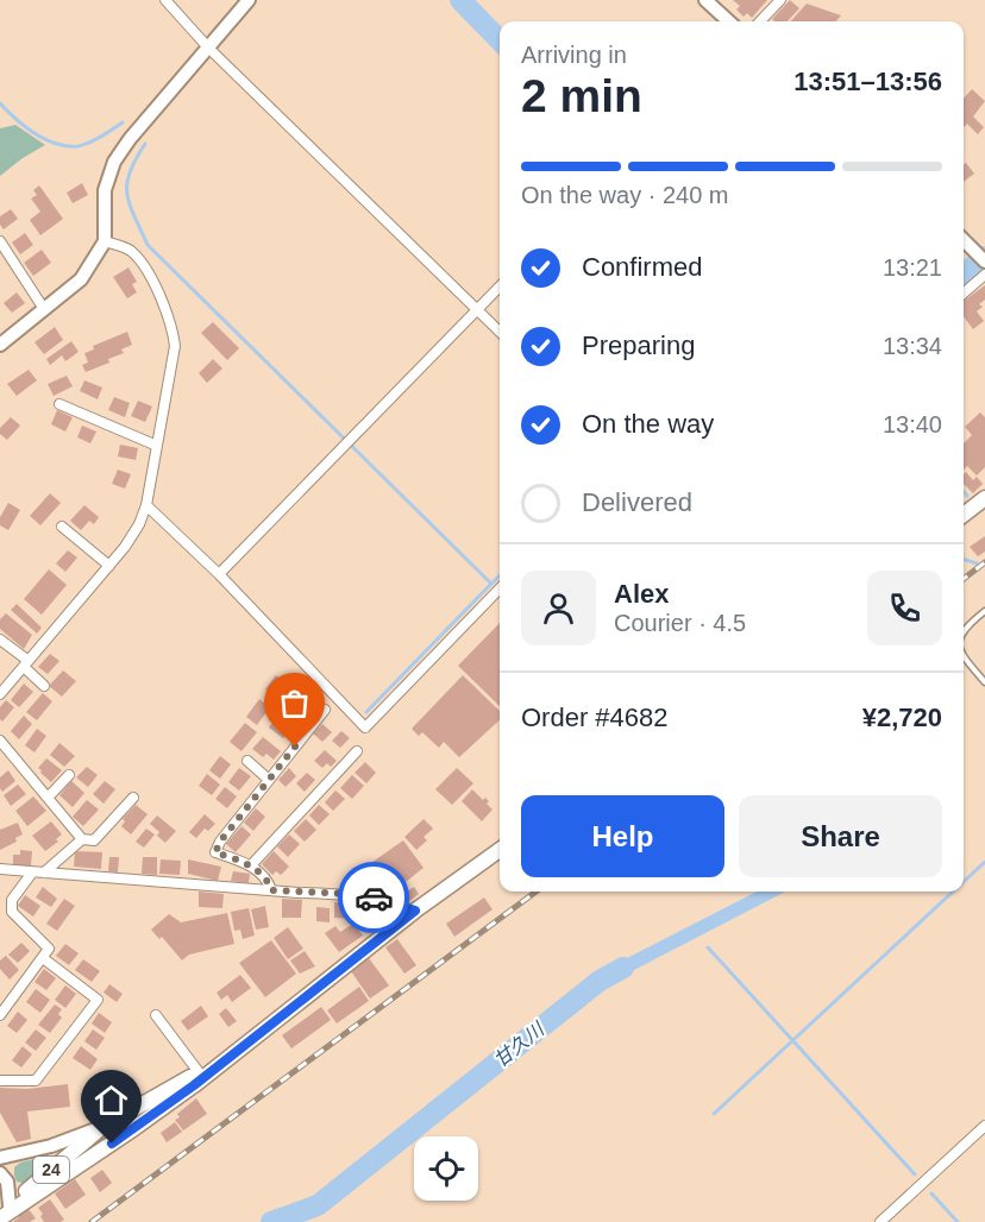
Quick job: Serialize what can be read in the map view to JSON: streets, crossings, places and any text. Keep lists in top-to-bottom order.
{
  "streets": {
    "main road": ["24"]
  },
  "water": ["甘久川"],
  "page": {
    "heading": ["2 min", "Arriving in", "13:51–13:56"],
    "panel": [
      "Alex",
      "Courier · 4.5",
      "Order #4682",
      "¥2,720"
    ],
    "bar": "On the way · 240 m",
    "list": [
      ["Confirmed", "13:21"],
      ["Preparing", "13:34"],
      ["On the way", "13:40"],
      "Delivered"
    ],
    "buttons": ["Help", "Share"]
  }
}
